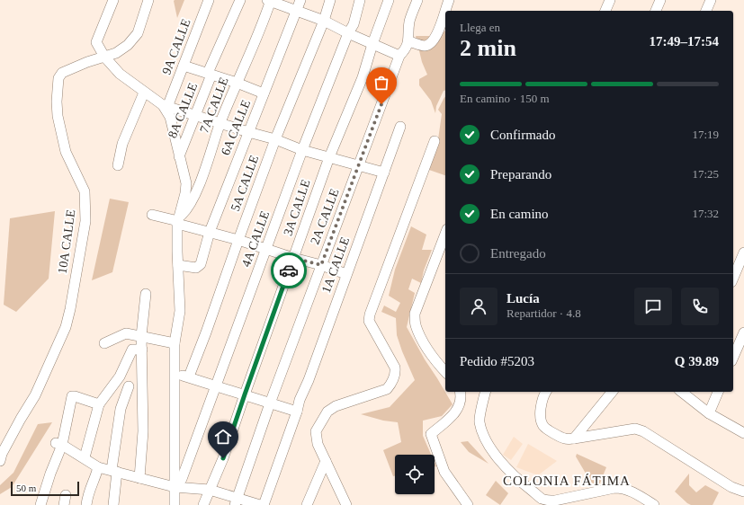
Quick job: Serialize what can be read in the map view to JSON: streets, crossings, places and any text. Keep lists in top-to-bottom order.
{
  "streets": {
    "street": [
      "9A CALLE",
      "7A CALLE",
      "8A CALLE",
      "6A CALLE",
      "5A CALLE",
      "3A CALLE",
      "2A CALLE",
      "4A CALLE",
      "10A CALLE",
      "1A CALLE"
    ]
  },
  "districts": ["COLONIA FÁTIMA"],
  "scale_bar": "50 m",
  "page": {
    "heading": ["2 min", "Llega en", "17:49–17:54"],
    "panel": [
      "Lucía",
      "Repartidor · 4.8",
      "Pedido #5203",
      "Q 39.89"
    ],
    "bar": "En camino · 150 m",
    "list": [
      ["Confirmado", "17:19"],
      ["Preparando", "17:25"],
      ["En camino", "17:32"],
      "Entregado"
    ],
    "scale": "50 m"
  }
}
